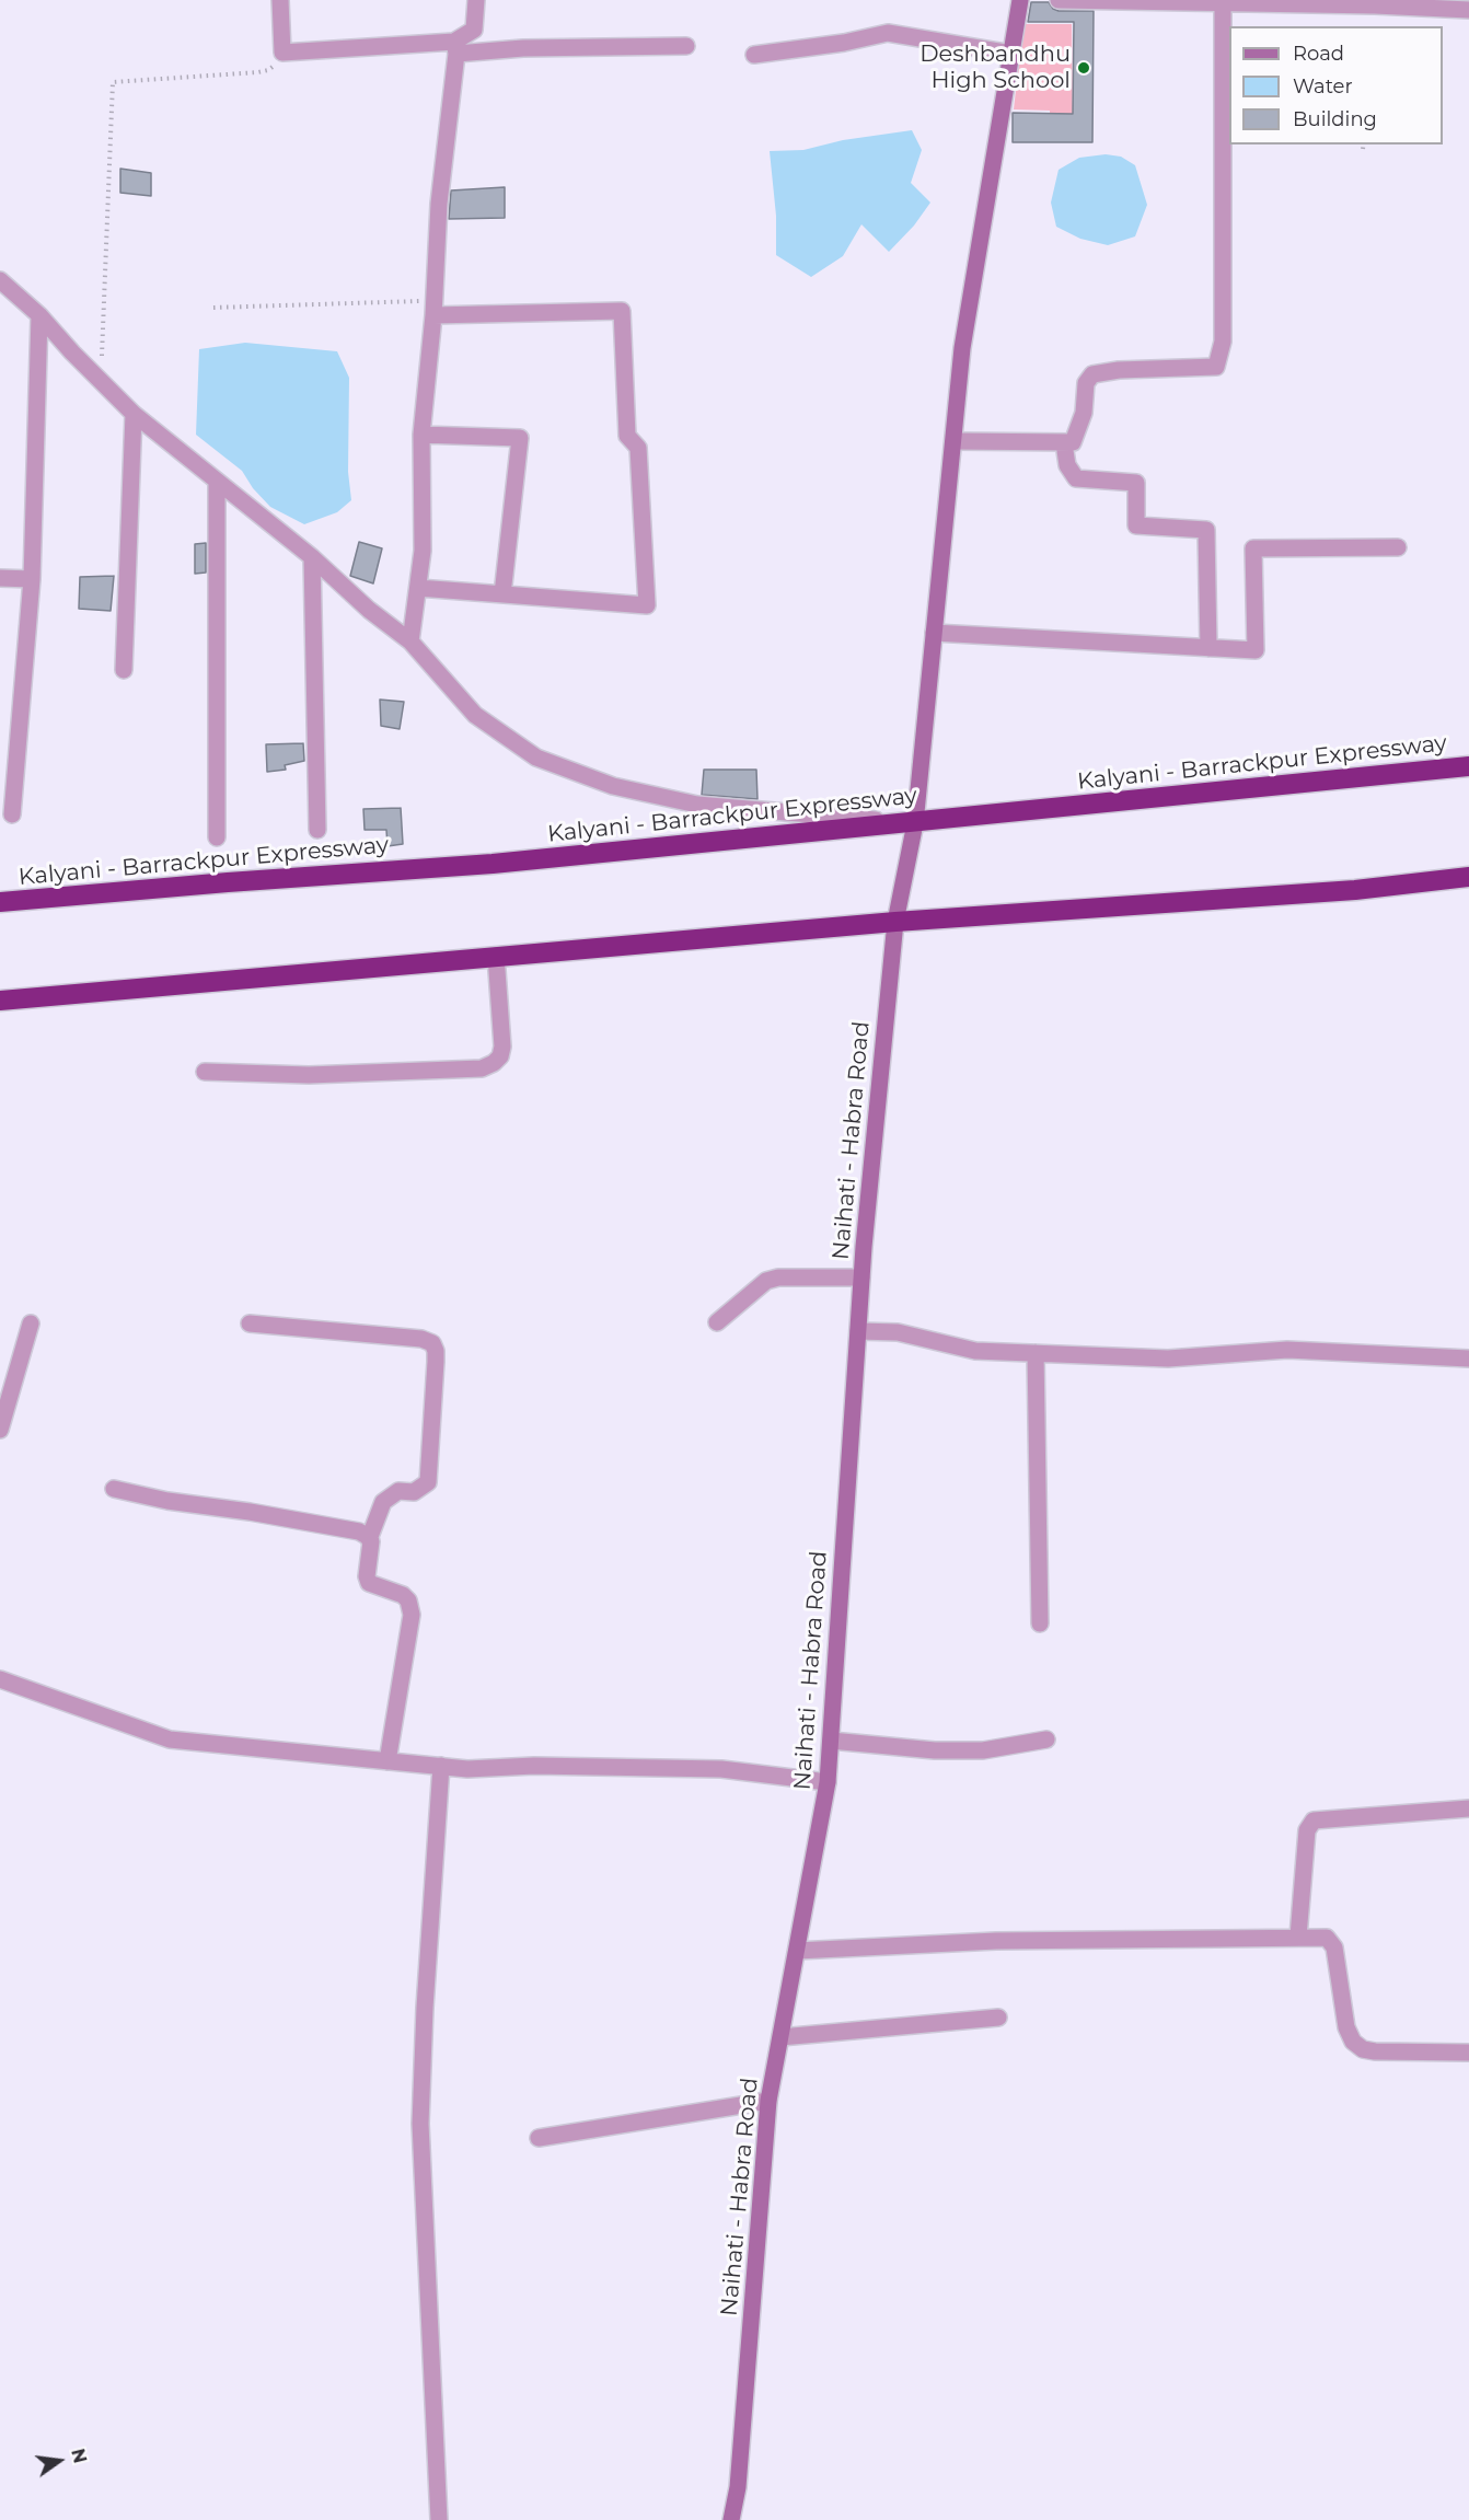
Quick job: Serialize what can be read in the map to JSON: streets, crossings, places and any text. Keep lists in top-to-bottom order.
{
  "streets": {
    "highway": ["Kalyani - Barrackpur Expressway"],
    "main road": ["Naihati - Habra Road"]
  },
  "crossings": [
    ["Kalyani - Barrackpur Expressway", "Naihati - Habra Road"]
  ],
  "places": ["Deshbandhu High School"],
  "legend": ["Road", "Water", "Building"],
  "north": "right"
}
